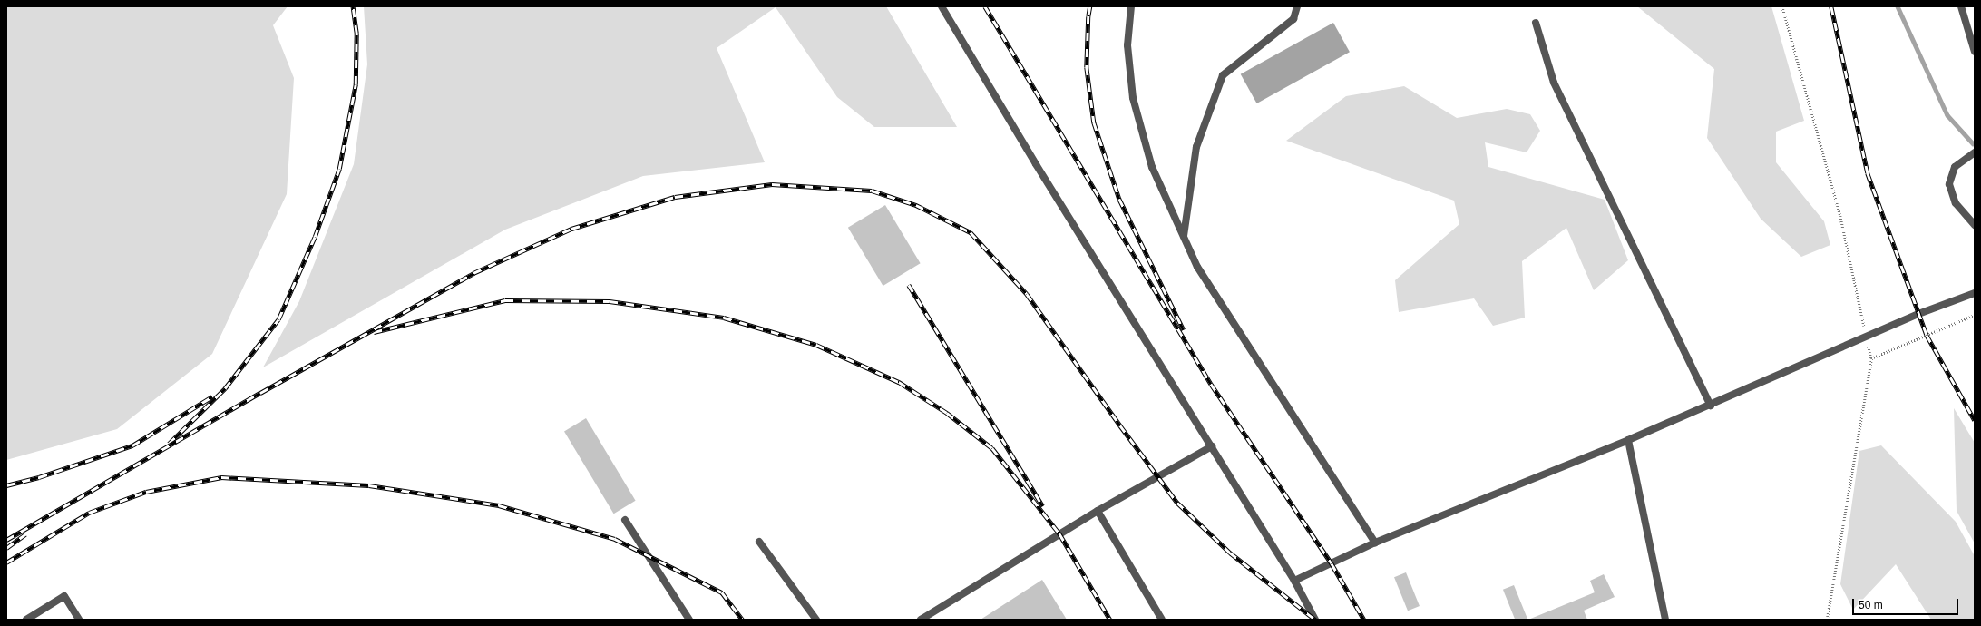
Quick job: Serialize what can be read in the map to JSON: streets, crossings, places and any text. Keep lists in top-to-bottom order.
{
  "scale_bar": "50 m"
}
